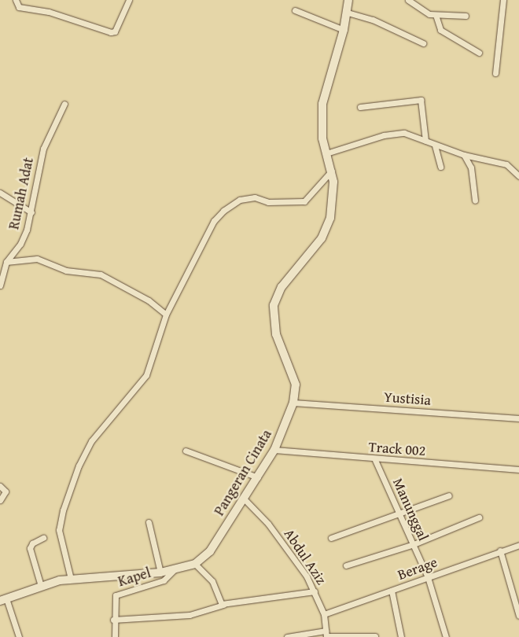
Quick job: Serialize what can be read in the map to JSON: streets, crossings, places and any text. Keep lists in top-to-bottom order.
{
  "streets": {
    "street": [
      "Rumah Adat",
      "Yustisia",
      "Track 002",
      "Pangeran Cinata",
      "Manunggal",
      "Abdul Aziz",
      "Berage",
      "Kapel"
    ]
  },
  "crossings": [
    ["Yustisia", "Pangeran Cinata"],
    ["Track 002", "Pangeran Cinata"],
    ["Track 002", "Manunggal"],
    ["Pangeran Cinata", "Abdul Aziz"],
    ["Pangeran Cinata", "Kapel"],
    ["Manunggal", "Berage"],
    ["Abdul Aziz", "Berage"]
  ]
}
